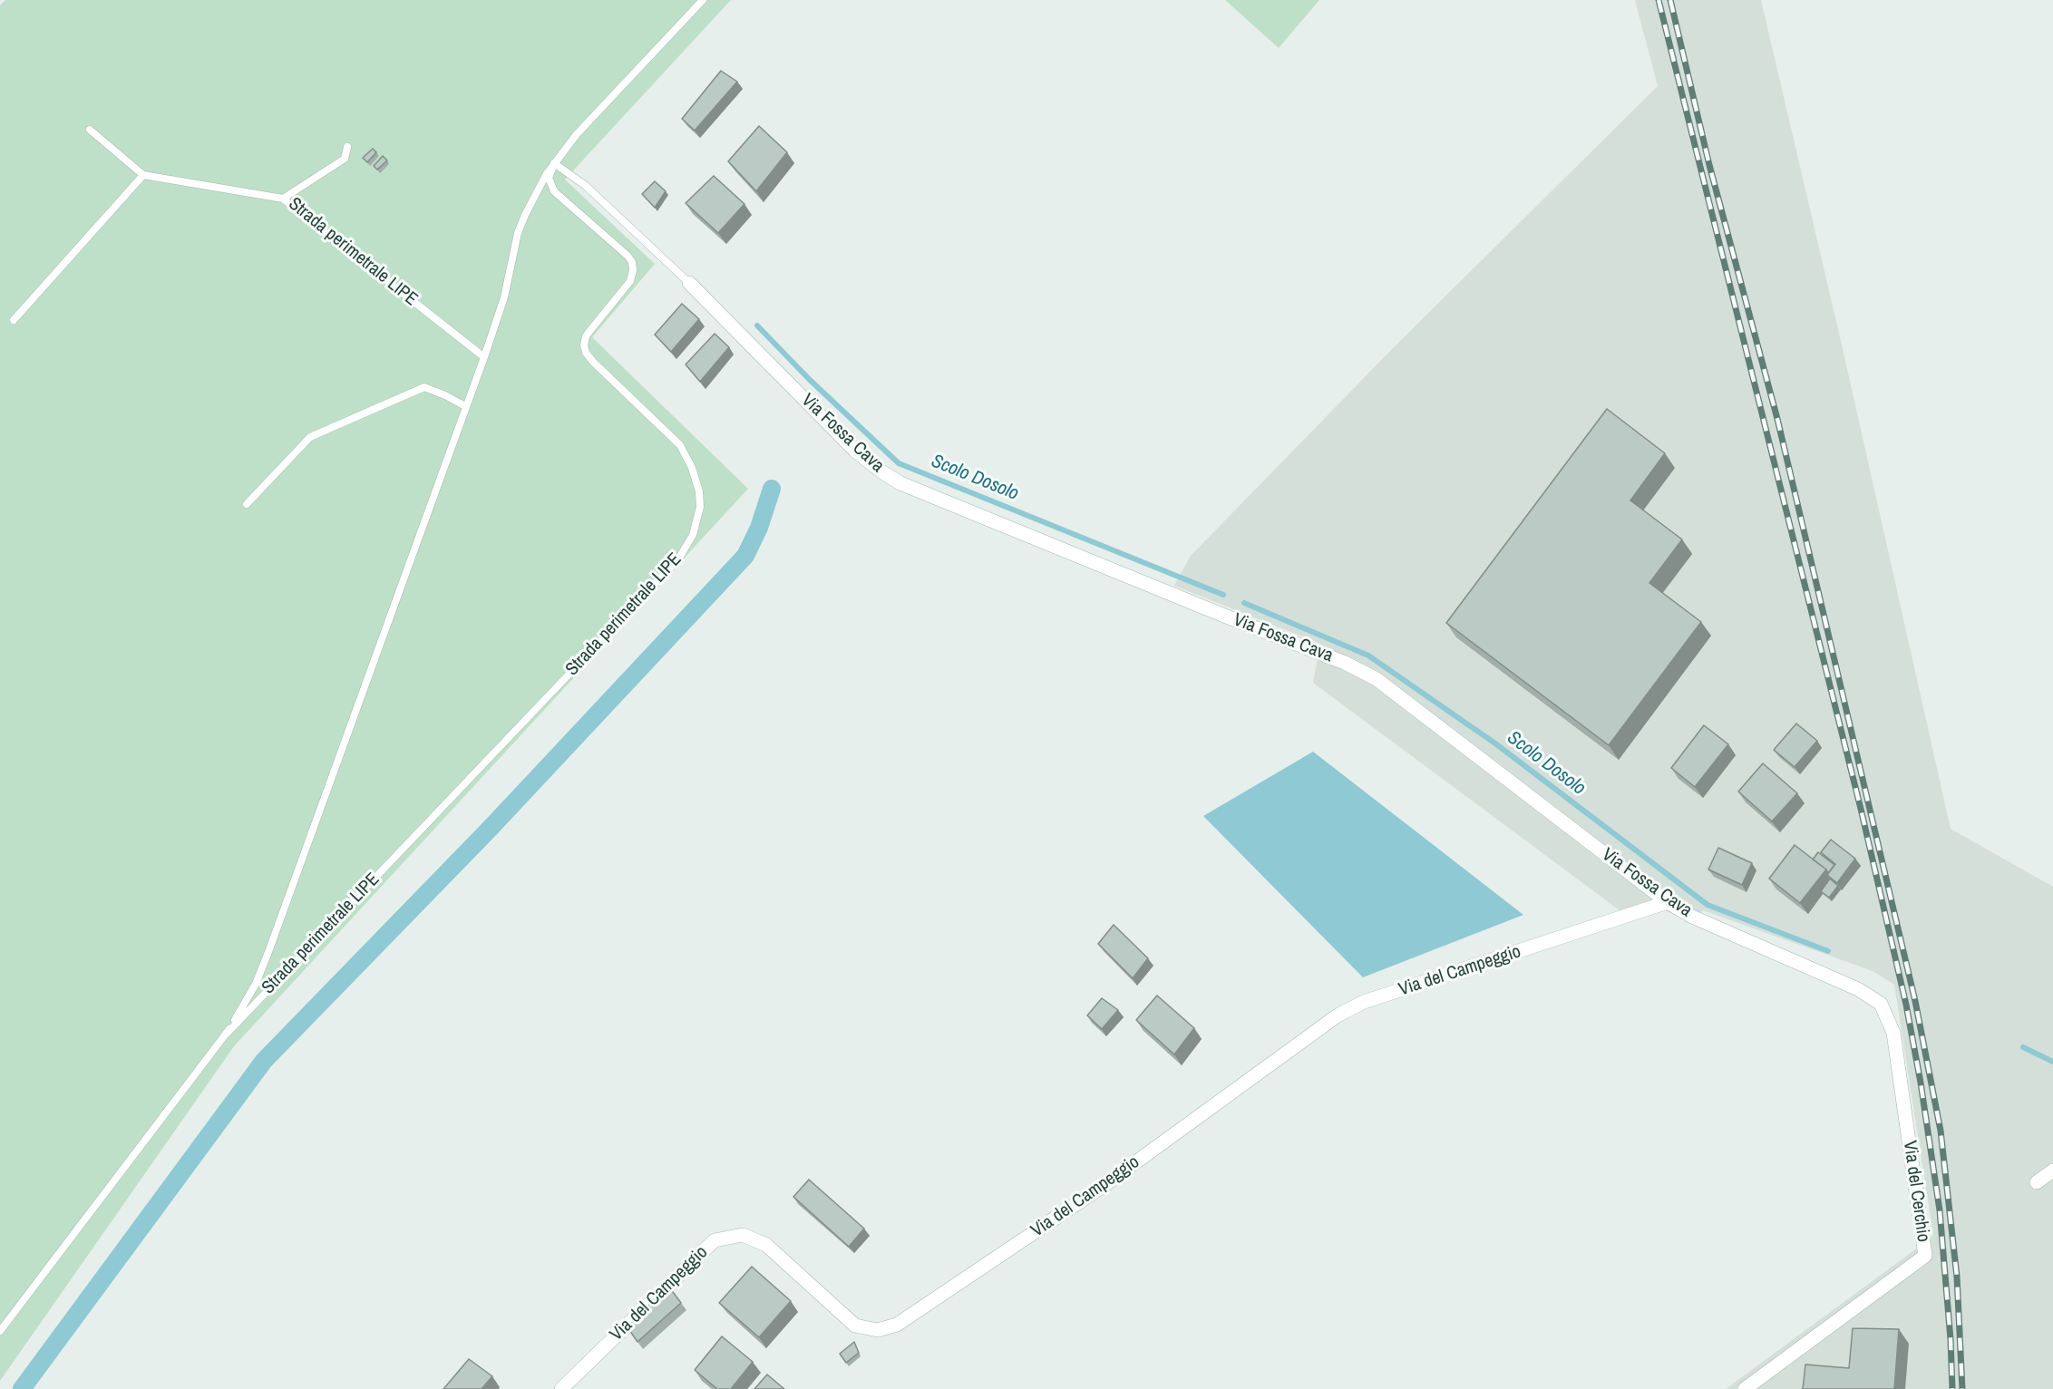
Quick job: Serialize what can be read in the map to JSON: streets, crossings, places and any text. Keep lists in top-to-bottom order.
{
  "streets": {
    "street": ["Via Fossa Cava", "Via del Campeggio", "Via del Cerchio"],
    "lane": ["Strada perimetrale LIPE"]
  },
  "crossings": [
    ["Via Fossa Cava", "Via del Campeggio"],
    ["Via Fossa Cava", "Via del Cerchio"]
  ],
  "water": ["Scolo Dosolo"]
}
